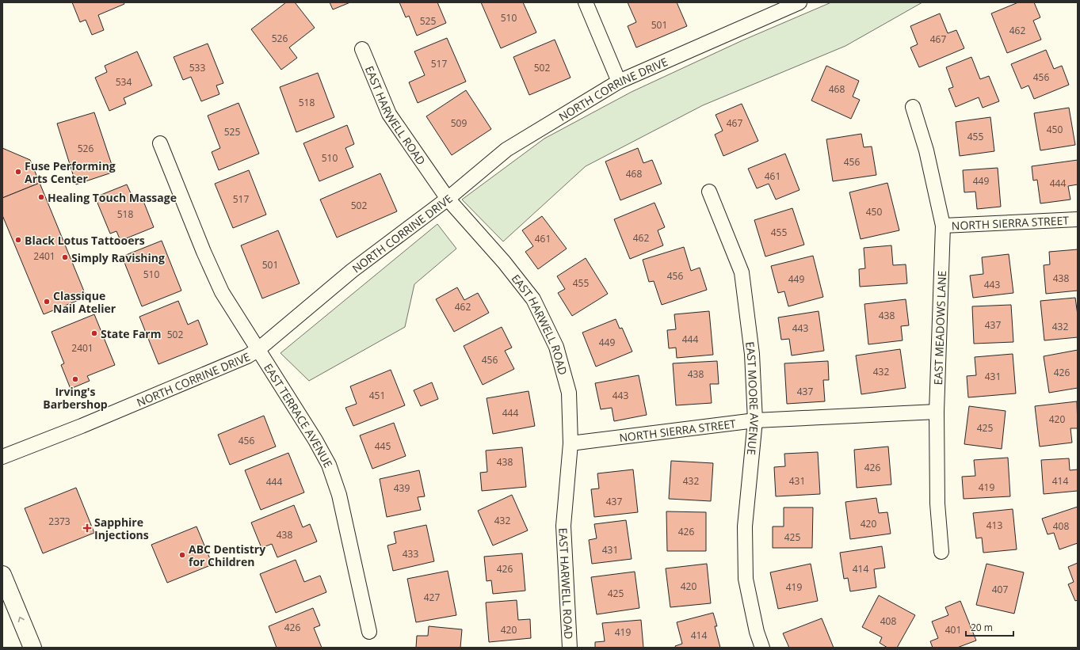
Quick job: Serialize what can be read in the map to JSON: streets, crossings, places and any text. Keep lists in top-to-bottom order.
{
  "streets": {
    "street": [
      "NORTH CORRINE DRIVE",
      "EAST HARWELL ROAD",
      "NORTH SIERRA STREET",
      "EAST MEADOWS LANE",
      "EAST MOORE AVENUE",
      "EAST TERRACE AVENUE"
    ]
  },
  "crossings": [
    ["NORTH CORRINE DRIVE", "EAST HARWELL ROAD"],
    ["NORTH CORRINE DRIVE", "EAST TERRACE AVENUE"],
    ["EAST HARWELL ROAD", "NORTH SIERRA STREET"],
    ["NORTH SIERRA STREET", "EAST MEADOWS LANE"],
    ["NORTH SIERRA STREET", "EAST MOORE AVENUE"]
  ],
  "places": {
    "other": [
      "Fuse Performing Arts Center",
      "Healing Touch Massage",
      "Black Lotus Tattooers",
      "Simply Ravishing",
      "Classique Nail Atelier",
      "State Farm",
      "Irving's Barbershop",
      "ABC Dentistry for Children"
    ],
    "health": ["Sapphire Injections"]
  },
  "house_numbers": [
    "510",
    "525",
    "501",
    "462",
    "526",
    "467",
    "517",
    "533",
    "502",
    "456",
    "534",
    "468",
    "518",
    "509",
    "467",
    "450",
    "525",
    "455",
    "526",
    "510",
    "456",
    "468",
    "461",
    "449",
    "444",
    "517",
    "502",
    "450",
    "518",
    "455",
    "462",
    "461",
    "2401",
    "501",
    "510",
    "456",
    "438",
    "449",
    "455",
    "443",
    "462",
    "438",
    "437",
    "432",
    "443",
    "502",
    "444",
    "449",
    "2401",
    "456",
    "432",
    "426",
    "438",
    "431",
    "437",
    "451",
    "443",
    "444",
    "420",
    "425",
    "456",
    "445",
    "438",
    "426",
    "432",
    "431",
    "414",
    "444",
    "419",
    "439",
    "437",
    "432",
    "2373",
    "420",
    "413",
    "408",
    "426",
    "438",
    "425",
    "431",
    "433",
    "426",
    "414",
    "420",
    "419",
    "407",
    "425",
    "427",
    "408",
    "426",
    "420",
    "401",
    "419",
    "414"
  ],
  "scale_bar": "20 m"
}
